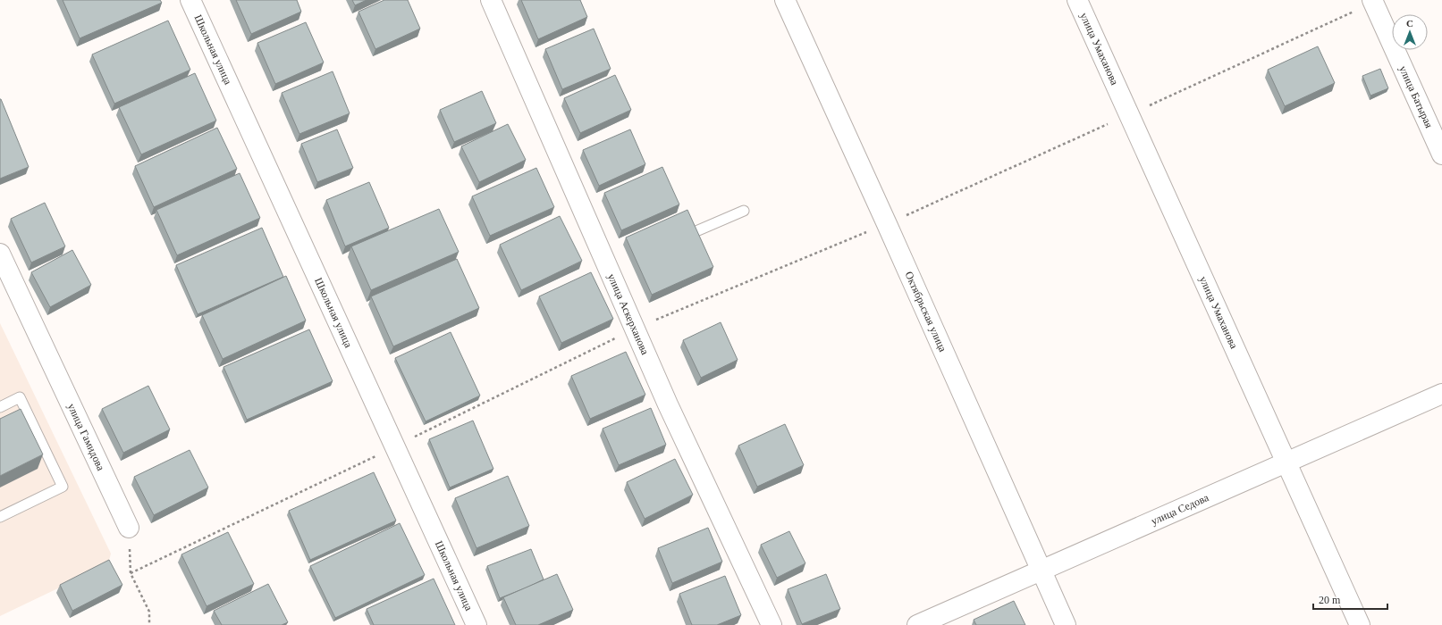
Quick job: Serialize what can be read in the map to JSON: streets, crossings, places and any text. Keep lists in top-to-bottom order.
{
  "streets": {
    "street": [
      "Школьная улица",
      "улица Умаханова",
      "улица Батырая",
      "Октябрьская улица",
      "улица Аскерханова",
      "улица Гамидова",
      "улица Седова"
    ]
  },
  "crossings": [
    ["улица Умаханова", "улица Седова"],
    ["Октябрьская улица", "улица Седова"]
  ],
  "scale_bar": "20 m",
  "north": "top"
}
